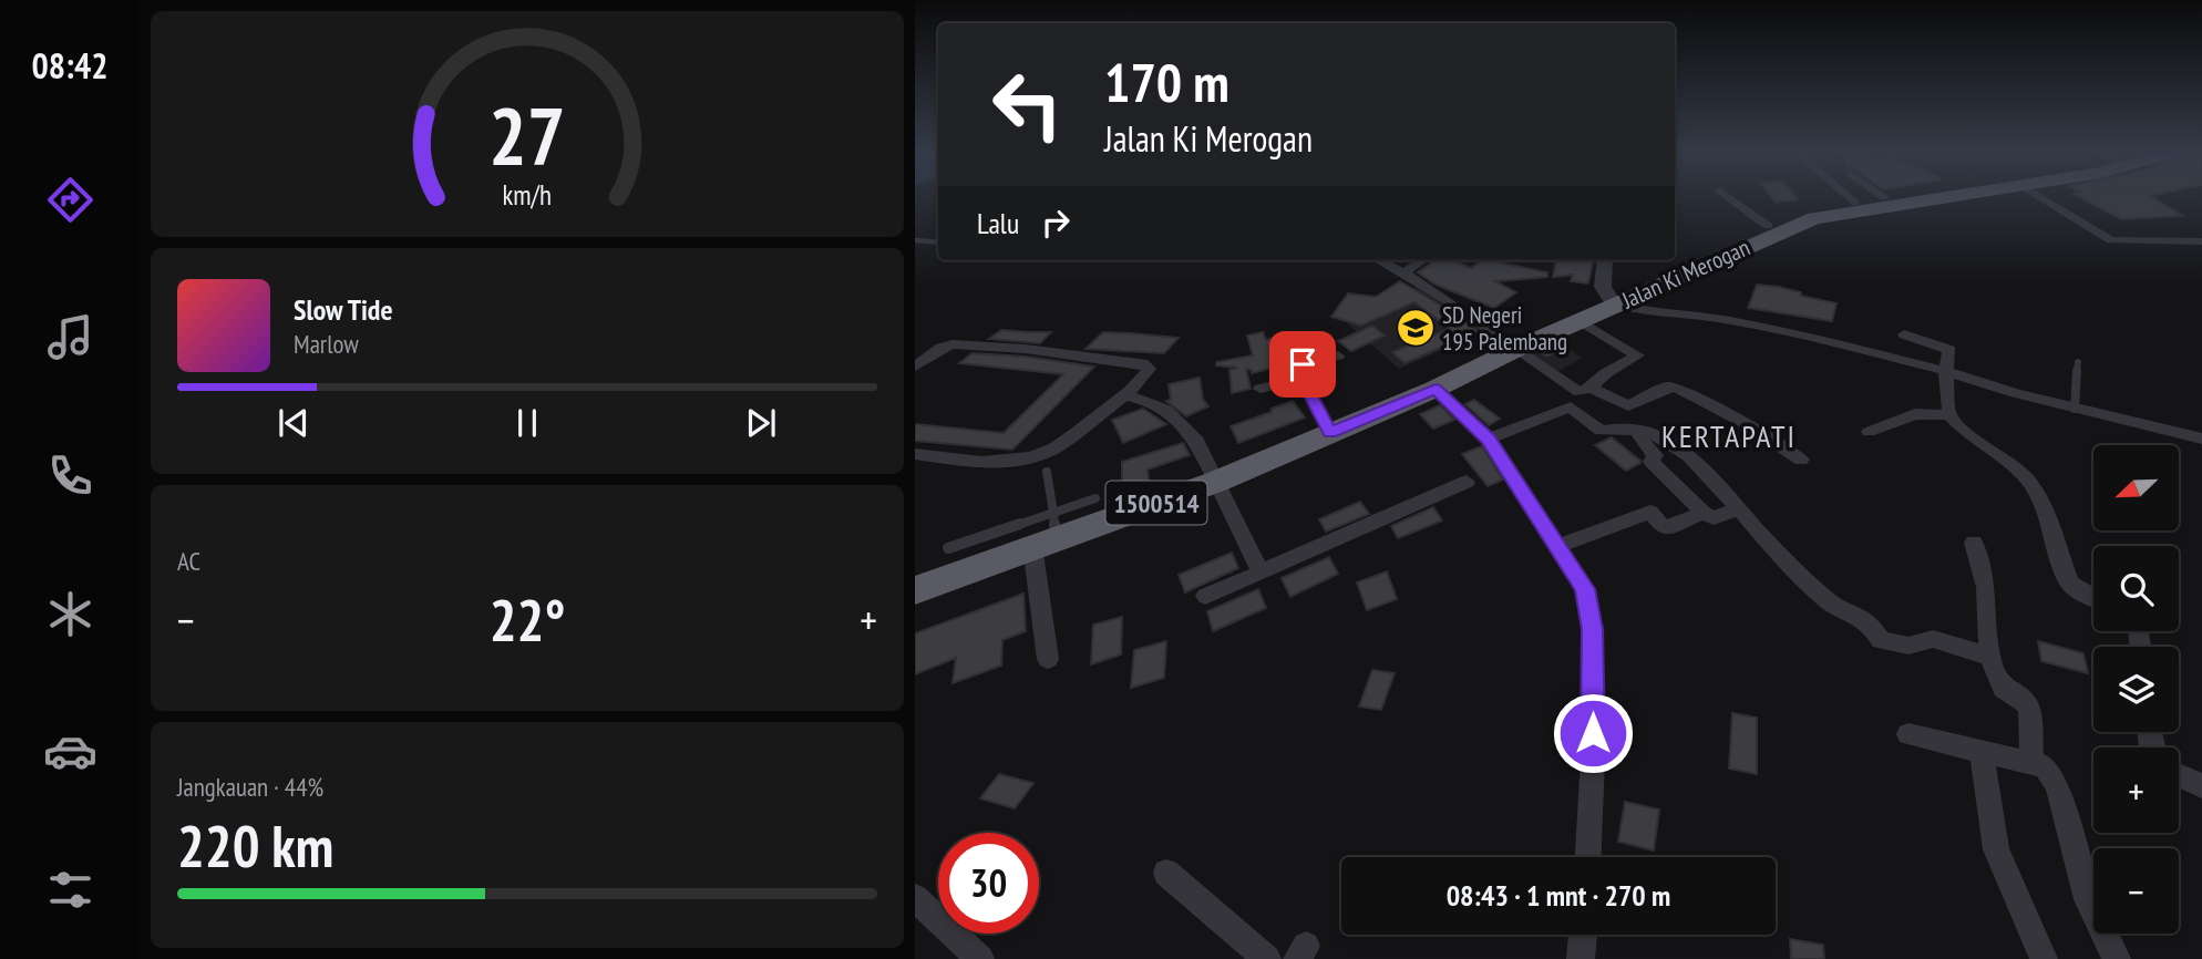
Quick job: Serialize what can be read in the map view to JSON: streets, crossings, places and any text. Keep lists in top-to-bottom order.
{
  "streets": {
    "highway": ["Jalan Ki Merogan", "1500514"]
  },
  "districts": ["KERTAPATI"],
  "places": {
    "school or university": ["SD Negeri 195 Palembang"]
  },
  "north": "bottom left",
  "page": {
    "tabs": "08:42",
    "turn": ["170 m", "Jalan Ki Merogan"],
    "then": "Lalu",
    "song": ["Slow Tide", "Marlow"],
    "map_buttons": ["+", "−"],
    "tile": [
      "AC",
      ["Jangkauan · 44%", "220 km"]
    ],
    "heat": ["−", "22°", "+"],
    "limit": "30",
    "trip": "08:43 · 1 mnt · 270 m",
    "gauge": ["27", "km/h"]
  }
}
